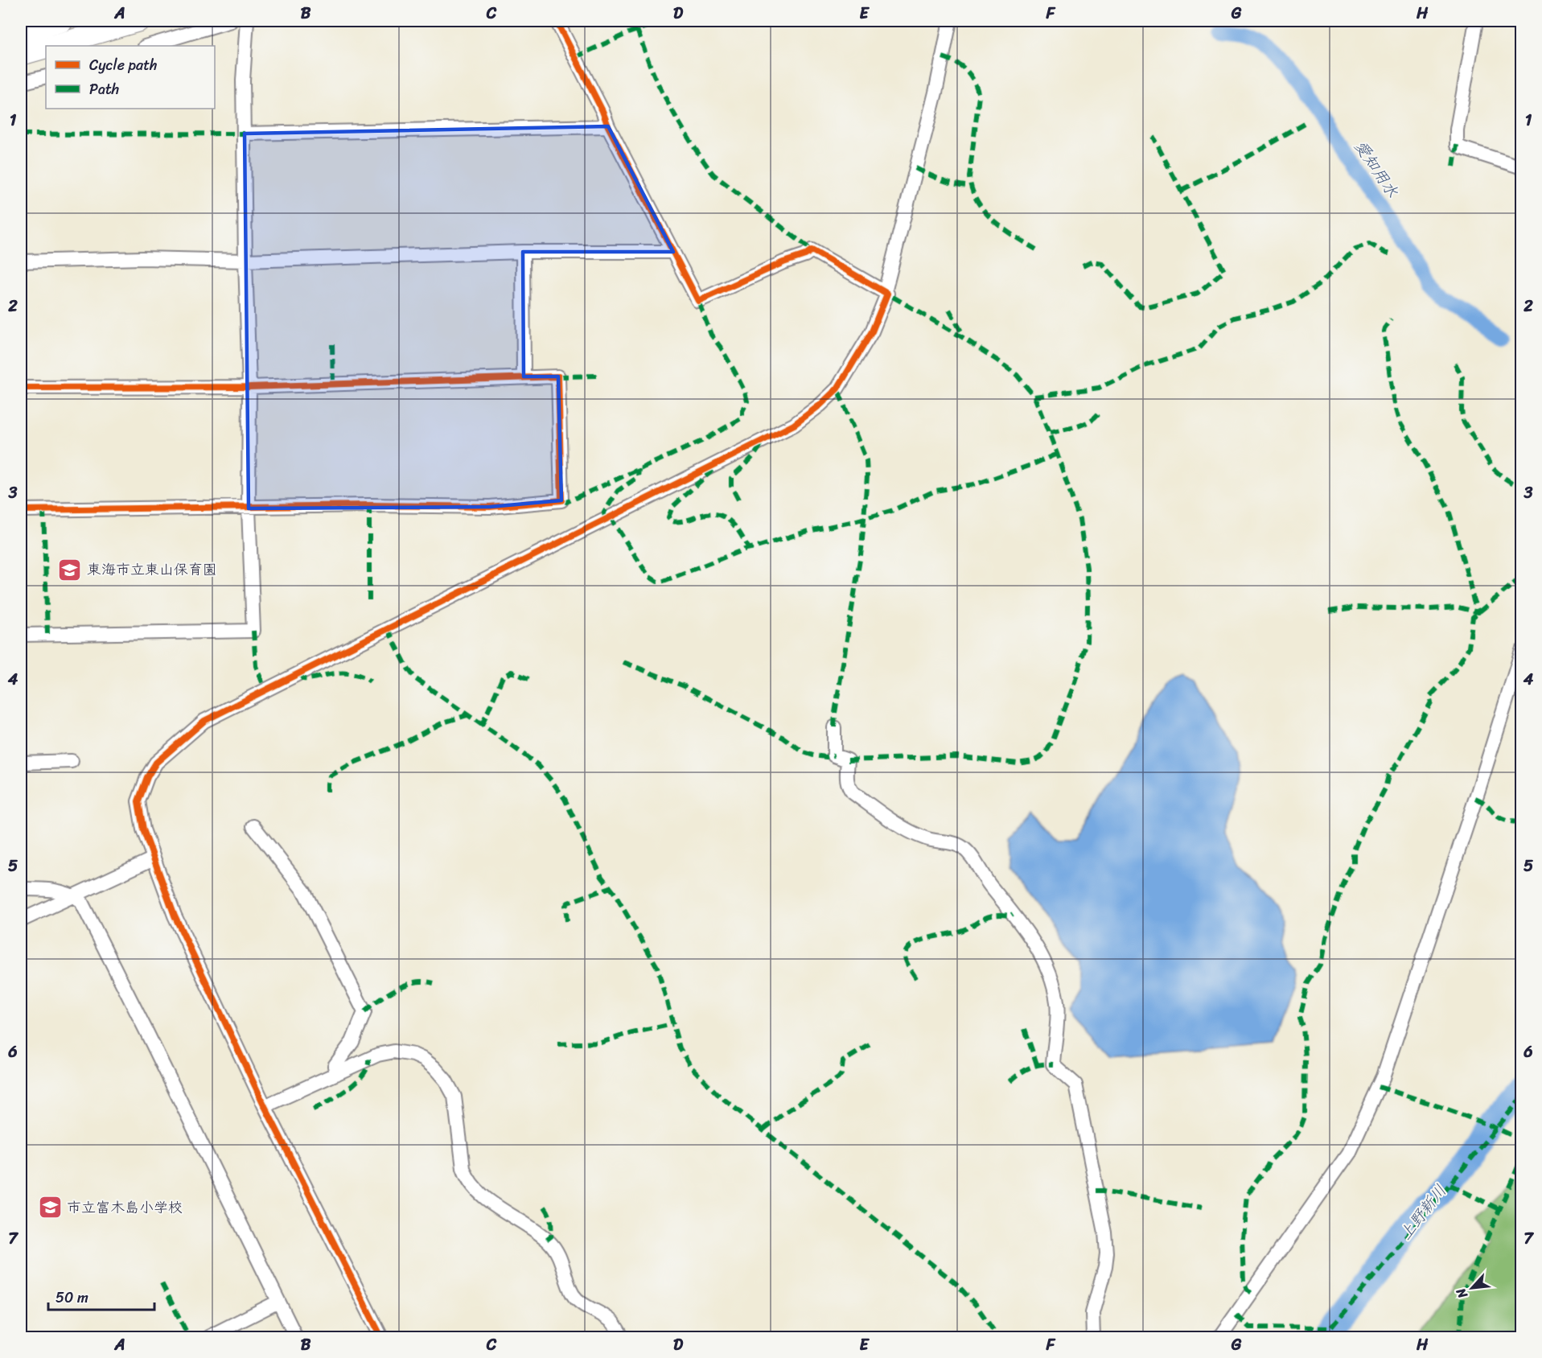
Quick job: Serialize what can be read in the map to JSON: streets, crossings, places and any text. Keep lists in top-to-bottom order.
{
  "water": ["愛知用水", "上野新川"],
  "places": {
    "school or university": ["東海市立東山保育園", "市立富木島小学校"]
  },
  "legend": ["Cycle path", "Path"],
  "scale_bar": "50 m",
  "north": "bottom left",
  "grid": {
    "columns": [
      "A",
      "B",
      "C",
      "D",
      "E",
      "F",
      "G",
      "H"
    ],
    "rows": [
      "1",
      "2",
      "3",
      "4",
      "5",
      "6",
      "7"
    ]
  }
}
